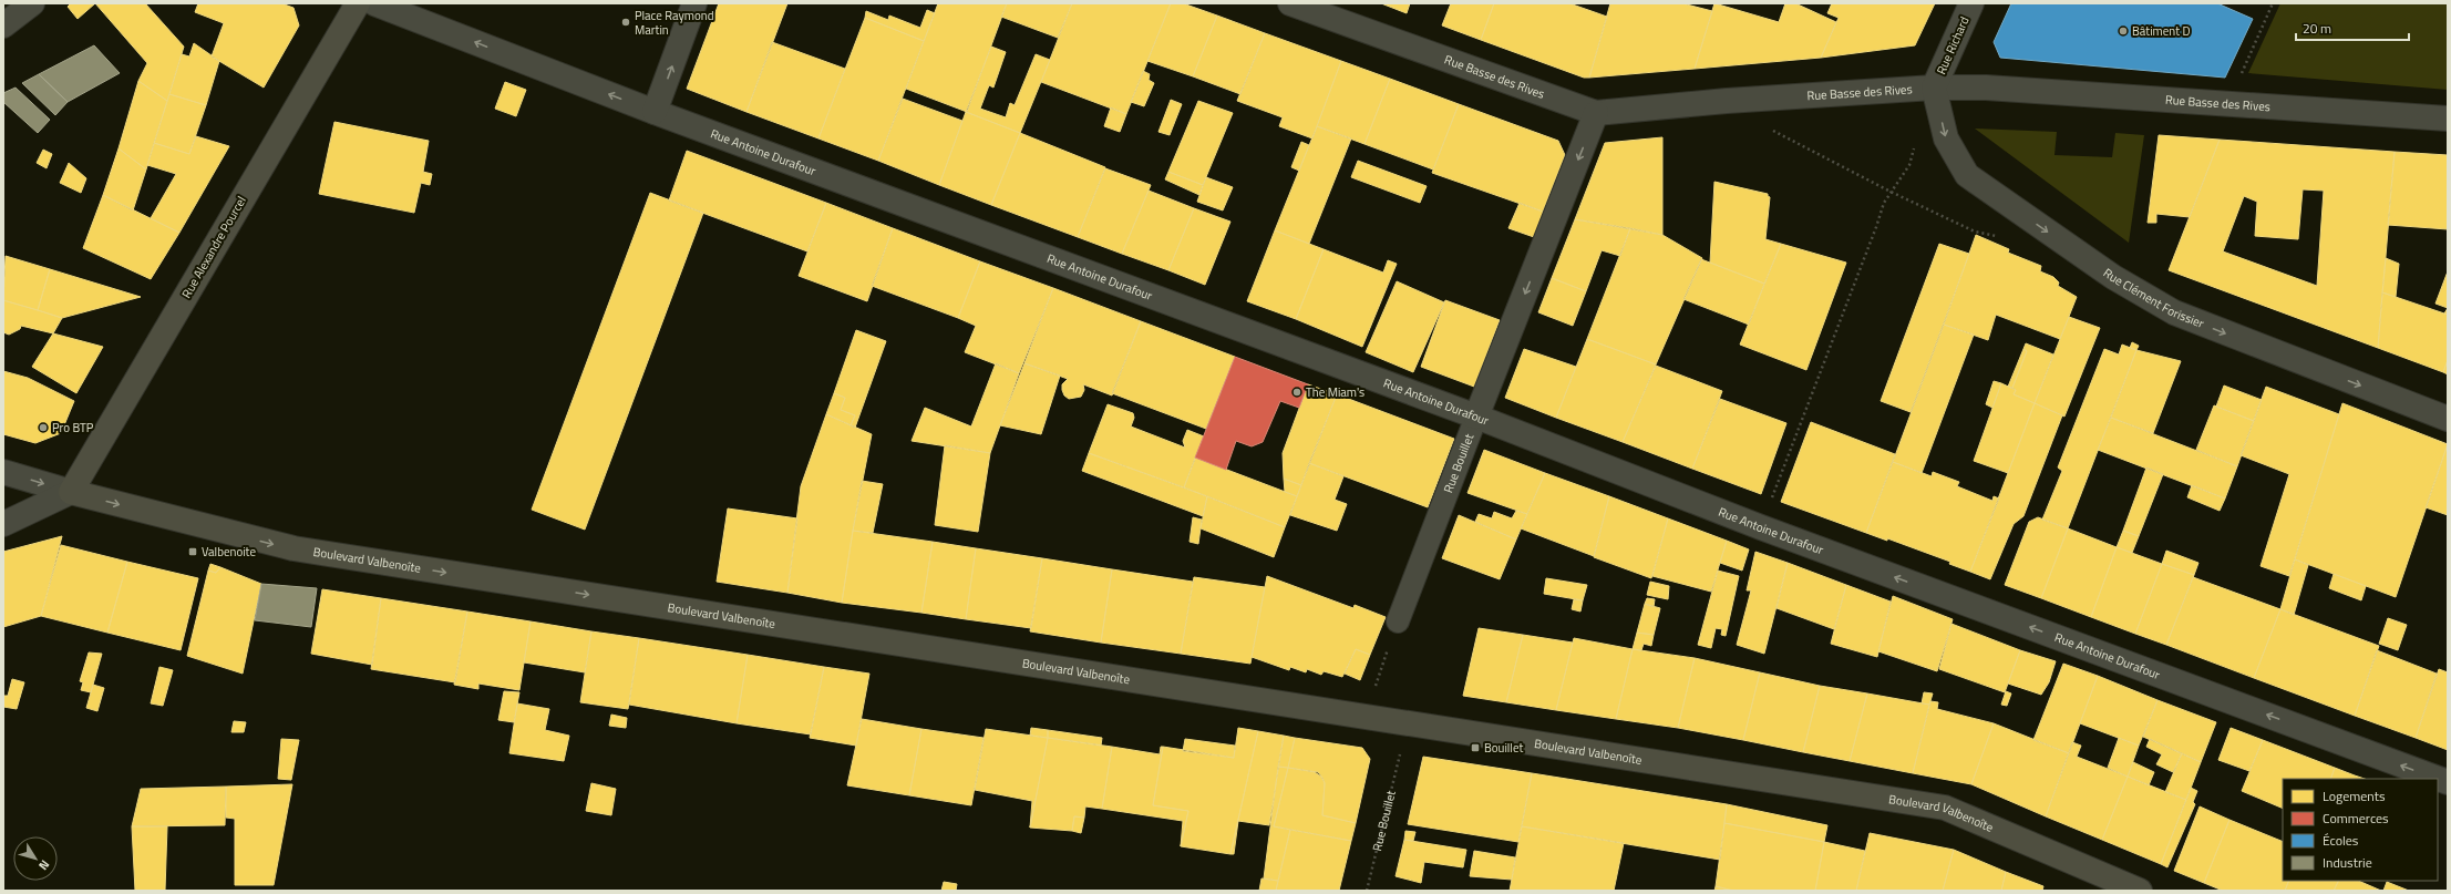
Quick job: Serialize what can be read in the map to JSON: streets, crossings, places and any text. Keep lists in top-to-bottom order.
{
  "streets": {
    "main road": ["Rue Alexandre Pourcel", "Boulevard Valbenoîte"],
    "street": [
      "Rue Richard",
      "Rue Basse des Rives",
      "Rue Antoine Durafour",
      "Rue Clément Forissier",
      "Rue Bouillet"
    ]
  },
  "crossings": [
    ["Rue Richard", "Rue Basse des Rives"],
    ["Rue Richard", "Rue Clément Forissier"],
    ["Rue Basse des Rives", "Rue Clément Forissier"],
    ["Rue Basse des Rives", "Rue Bouillet"],
    ["Rue Antoine Durafour", "Rue Bouillet"],
    ["Rue Alexandre Pourcel", "Boulevard Valbenoîte"],
    ["Rue Bouillet", "Boulevard Valbenoîte"]
  ],
  "one_way": [
    "Rue Antoine Durafour",
    "Rue Clément Forissier",
    "Rue Bouillet",
    "Boulevard Valbenoîte"
  ],
  "places": {
    "other": [
      "Place Raymond Martin",
      "Bâtiment D",
      "The Miam's",
      "Pro BTP"
    ],
    "transit": ["Valbenoite", "Bouillet"]
  },
  "legend": [
    "Logements",
    "Commerces",
    "Écoles",
    "Industrie"
  ],
  "scale_bar": "20 m",
  "north": "bottom right"
}
